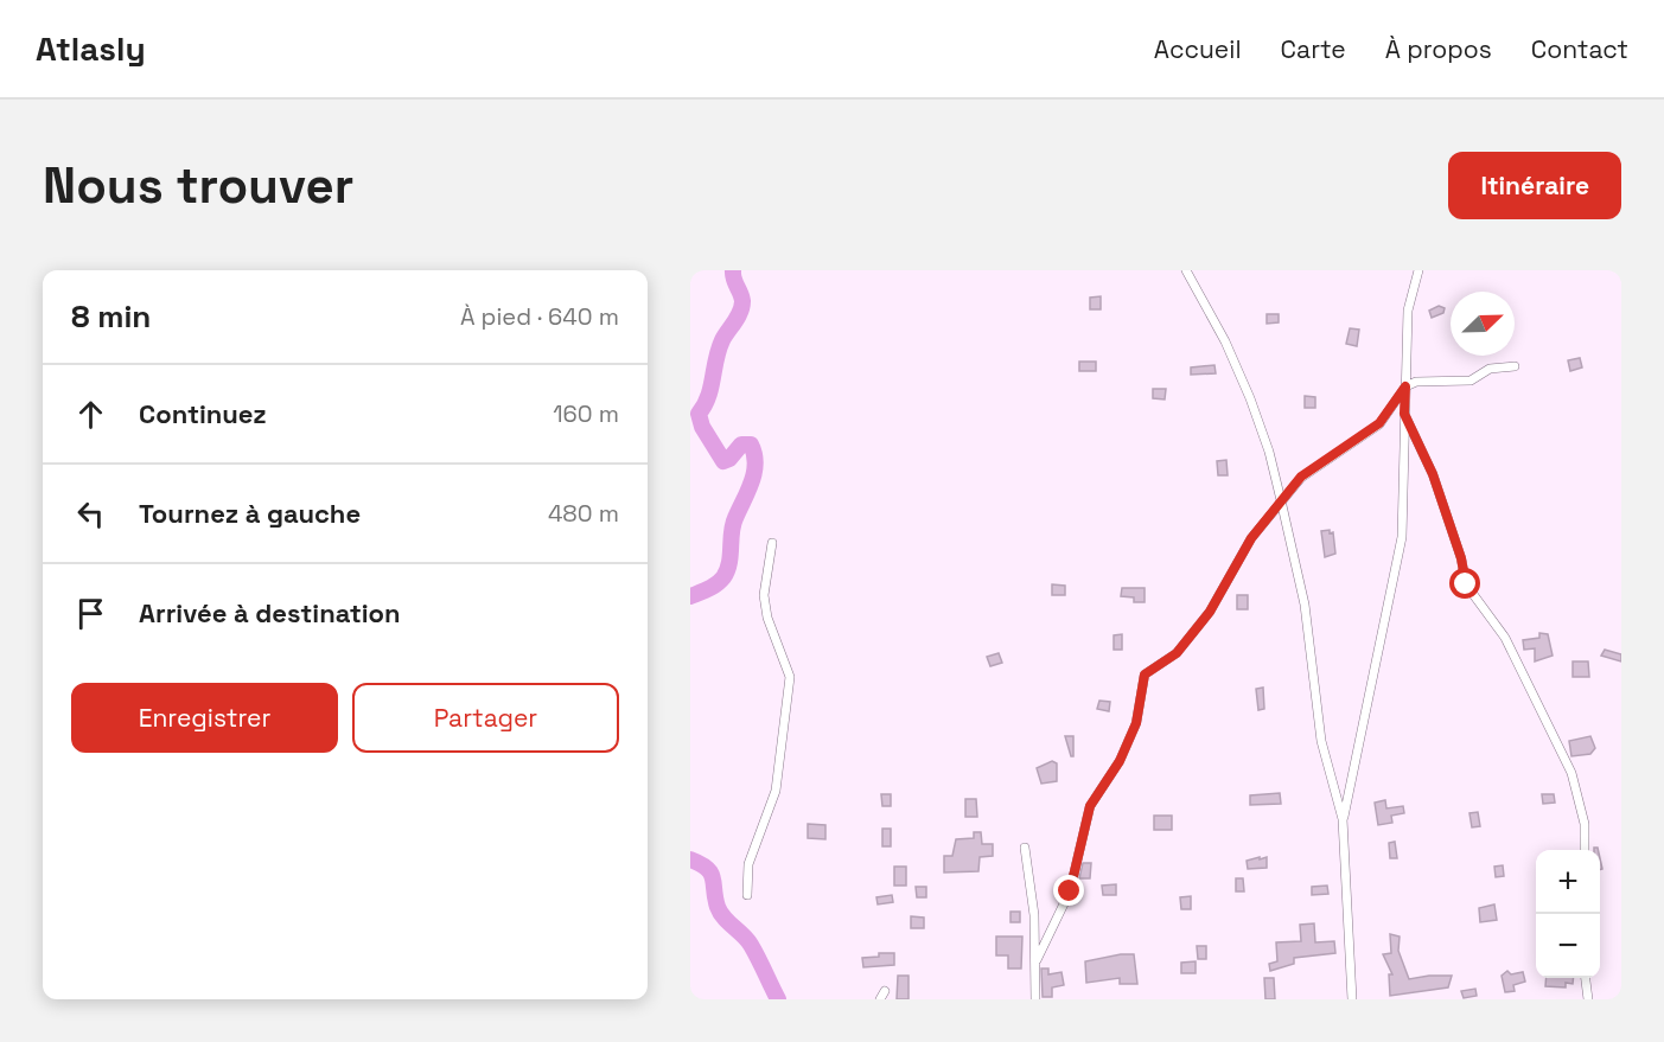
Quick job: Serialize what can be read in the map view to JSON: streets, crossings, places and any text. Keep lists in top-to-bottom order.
{
  "north": "top right",
  "page": {
    "header": "Atlasly",
    "nav": [
      "Accueil",
      "Carte",
      "À propos",
      "Contact"
    ],
    "buttons": [
      "Itinéraire",
      ["Enregistrer", "Partager"]
    ],
    "title": "Nous trouver",
    "heading": ["8 min", "À pied · 640 m"],
    "list": [
      ["Continuez", "160 m"],
      ["Tournez à gauche", "480 m"],
      "Arrivée à destination"
    ],
    "map_buttons": ["+", "−"]
  }
}
